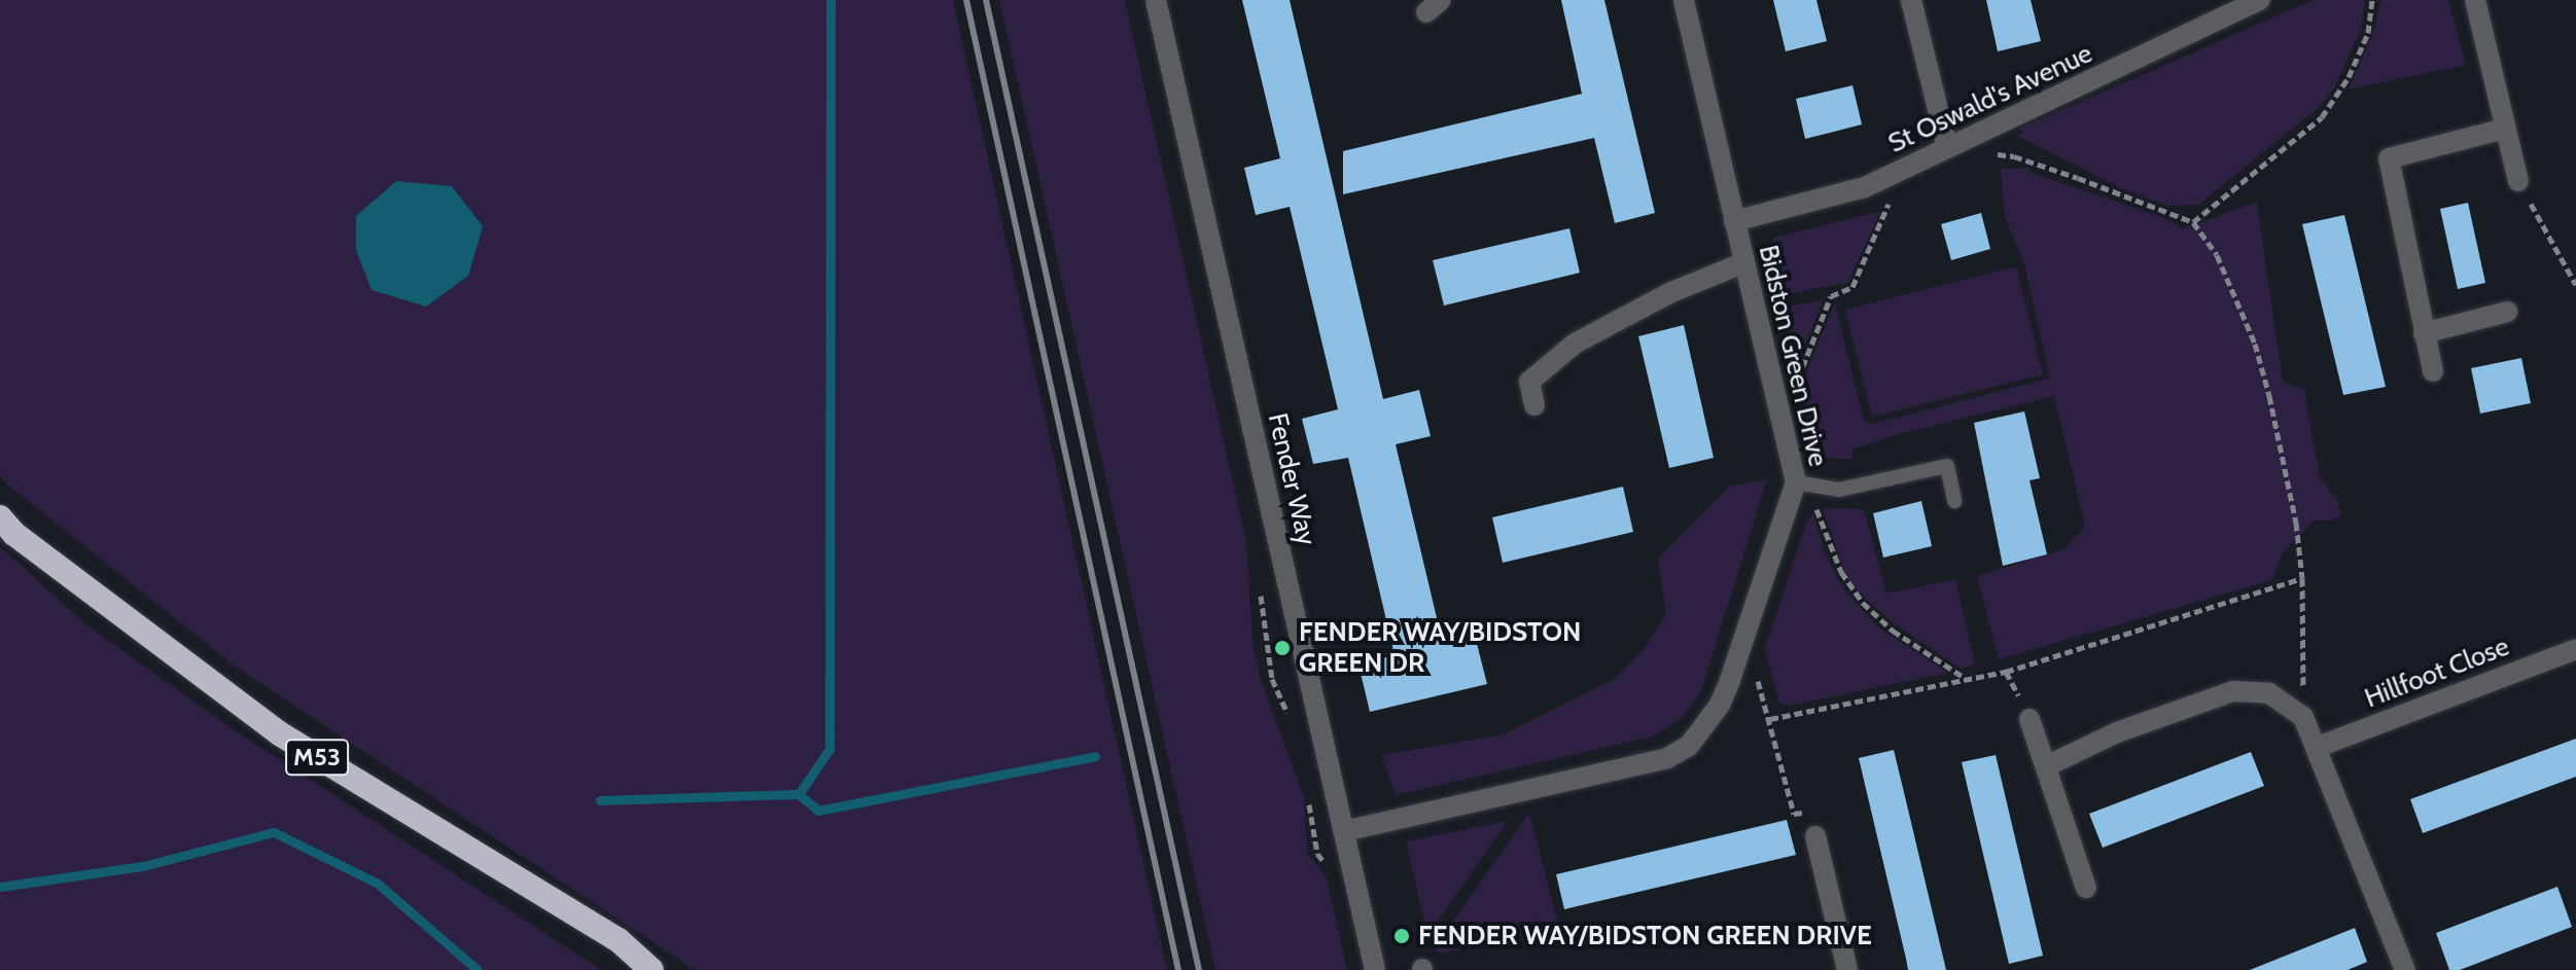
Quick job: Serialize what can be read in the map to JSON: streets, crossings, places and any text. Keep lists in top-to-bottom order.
{
  "streets": {
    "highway": ["M53"],
    "street": [
      "St Oswald's Avenue",
      "Bidston Green Drive",
      "Fender Way",
      "Hillfoot Close"
    ]
  },
  "crossings": [
    ["St Oswald's Avenue", "Bidston Green Drive"],
    ["Bidston Green Drive", "Fender Way"]
  ],
  "places": ["FENDER WAY/BIDSTON GREEN DR", "FENDER WAY/BIDSTON GREEN DRIVE"]
}
